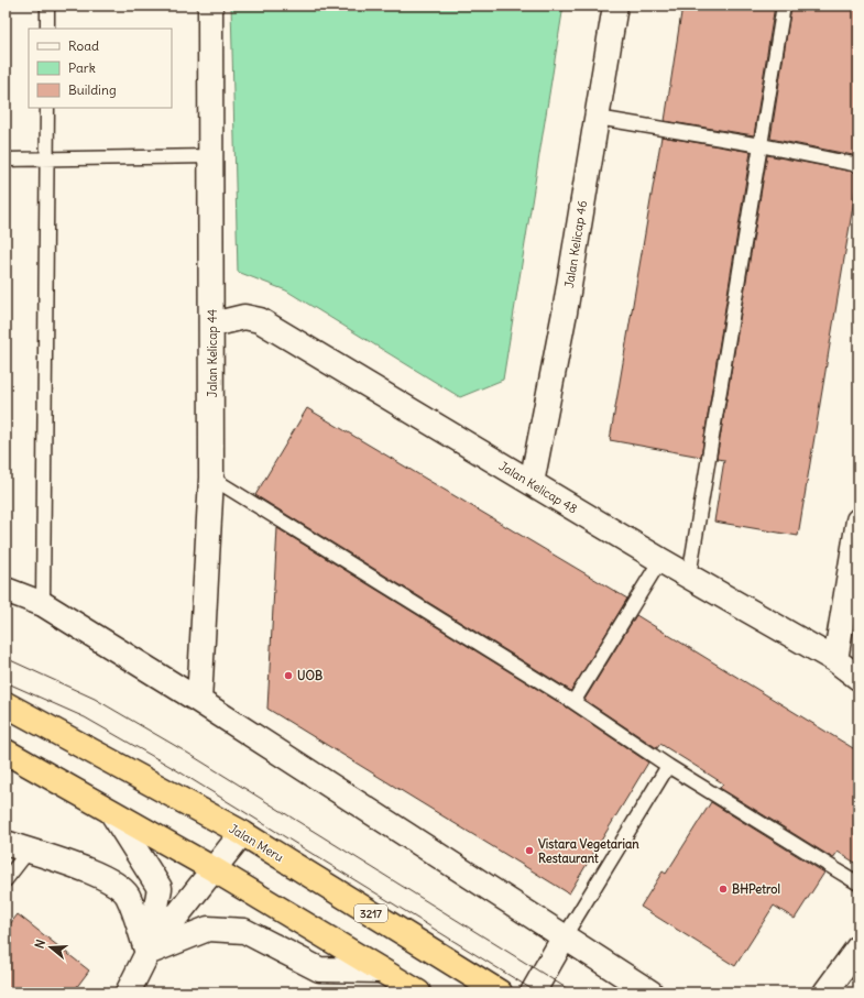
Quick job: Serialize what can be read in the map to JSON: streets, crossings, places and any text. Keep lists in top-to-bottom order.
{
  "streets": {
    "highway": ["Jalan Meru", "3217"],
    "street": ["Jalan Kelicap 46", "Jalan Kelicap 44", "Jalan Kelicap 48"]
  },
  "crossings": [
    ["Jalan Kelicap 46", "Jalan Kelicap 48"],
    ["Jalan Kelicap 44", "Jalan Kelicap 48"]
  ],
  "places": ["UOB", "Vistara Vegetarian Restaurant", "BHPetrol"],
  "legend": ["Road", "Park", "Building"],
  "north": "left"
}
